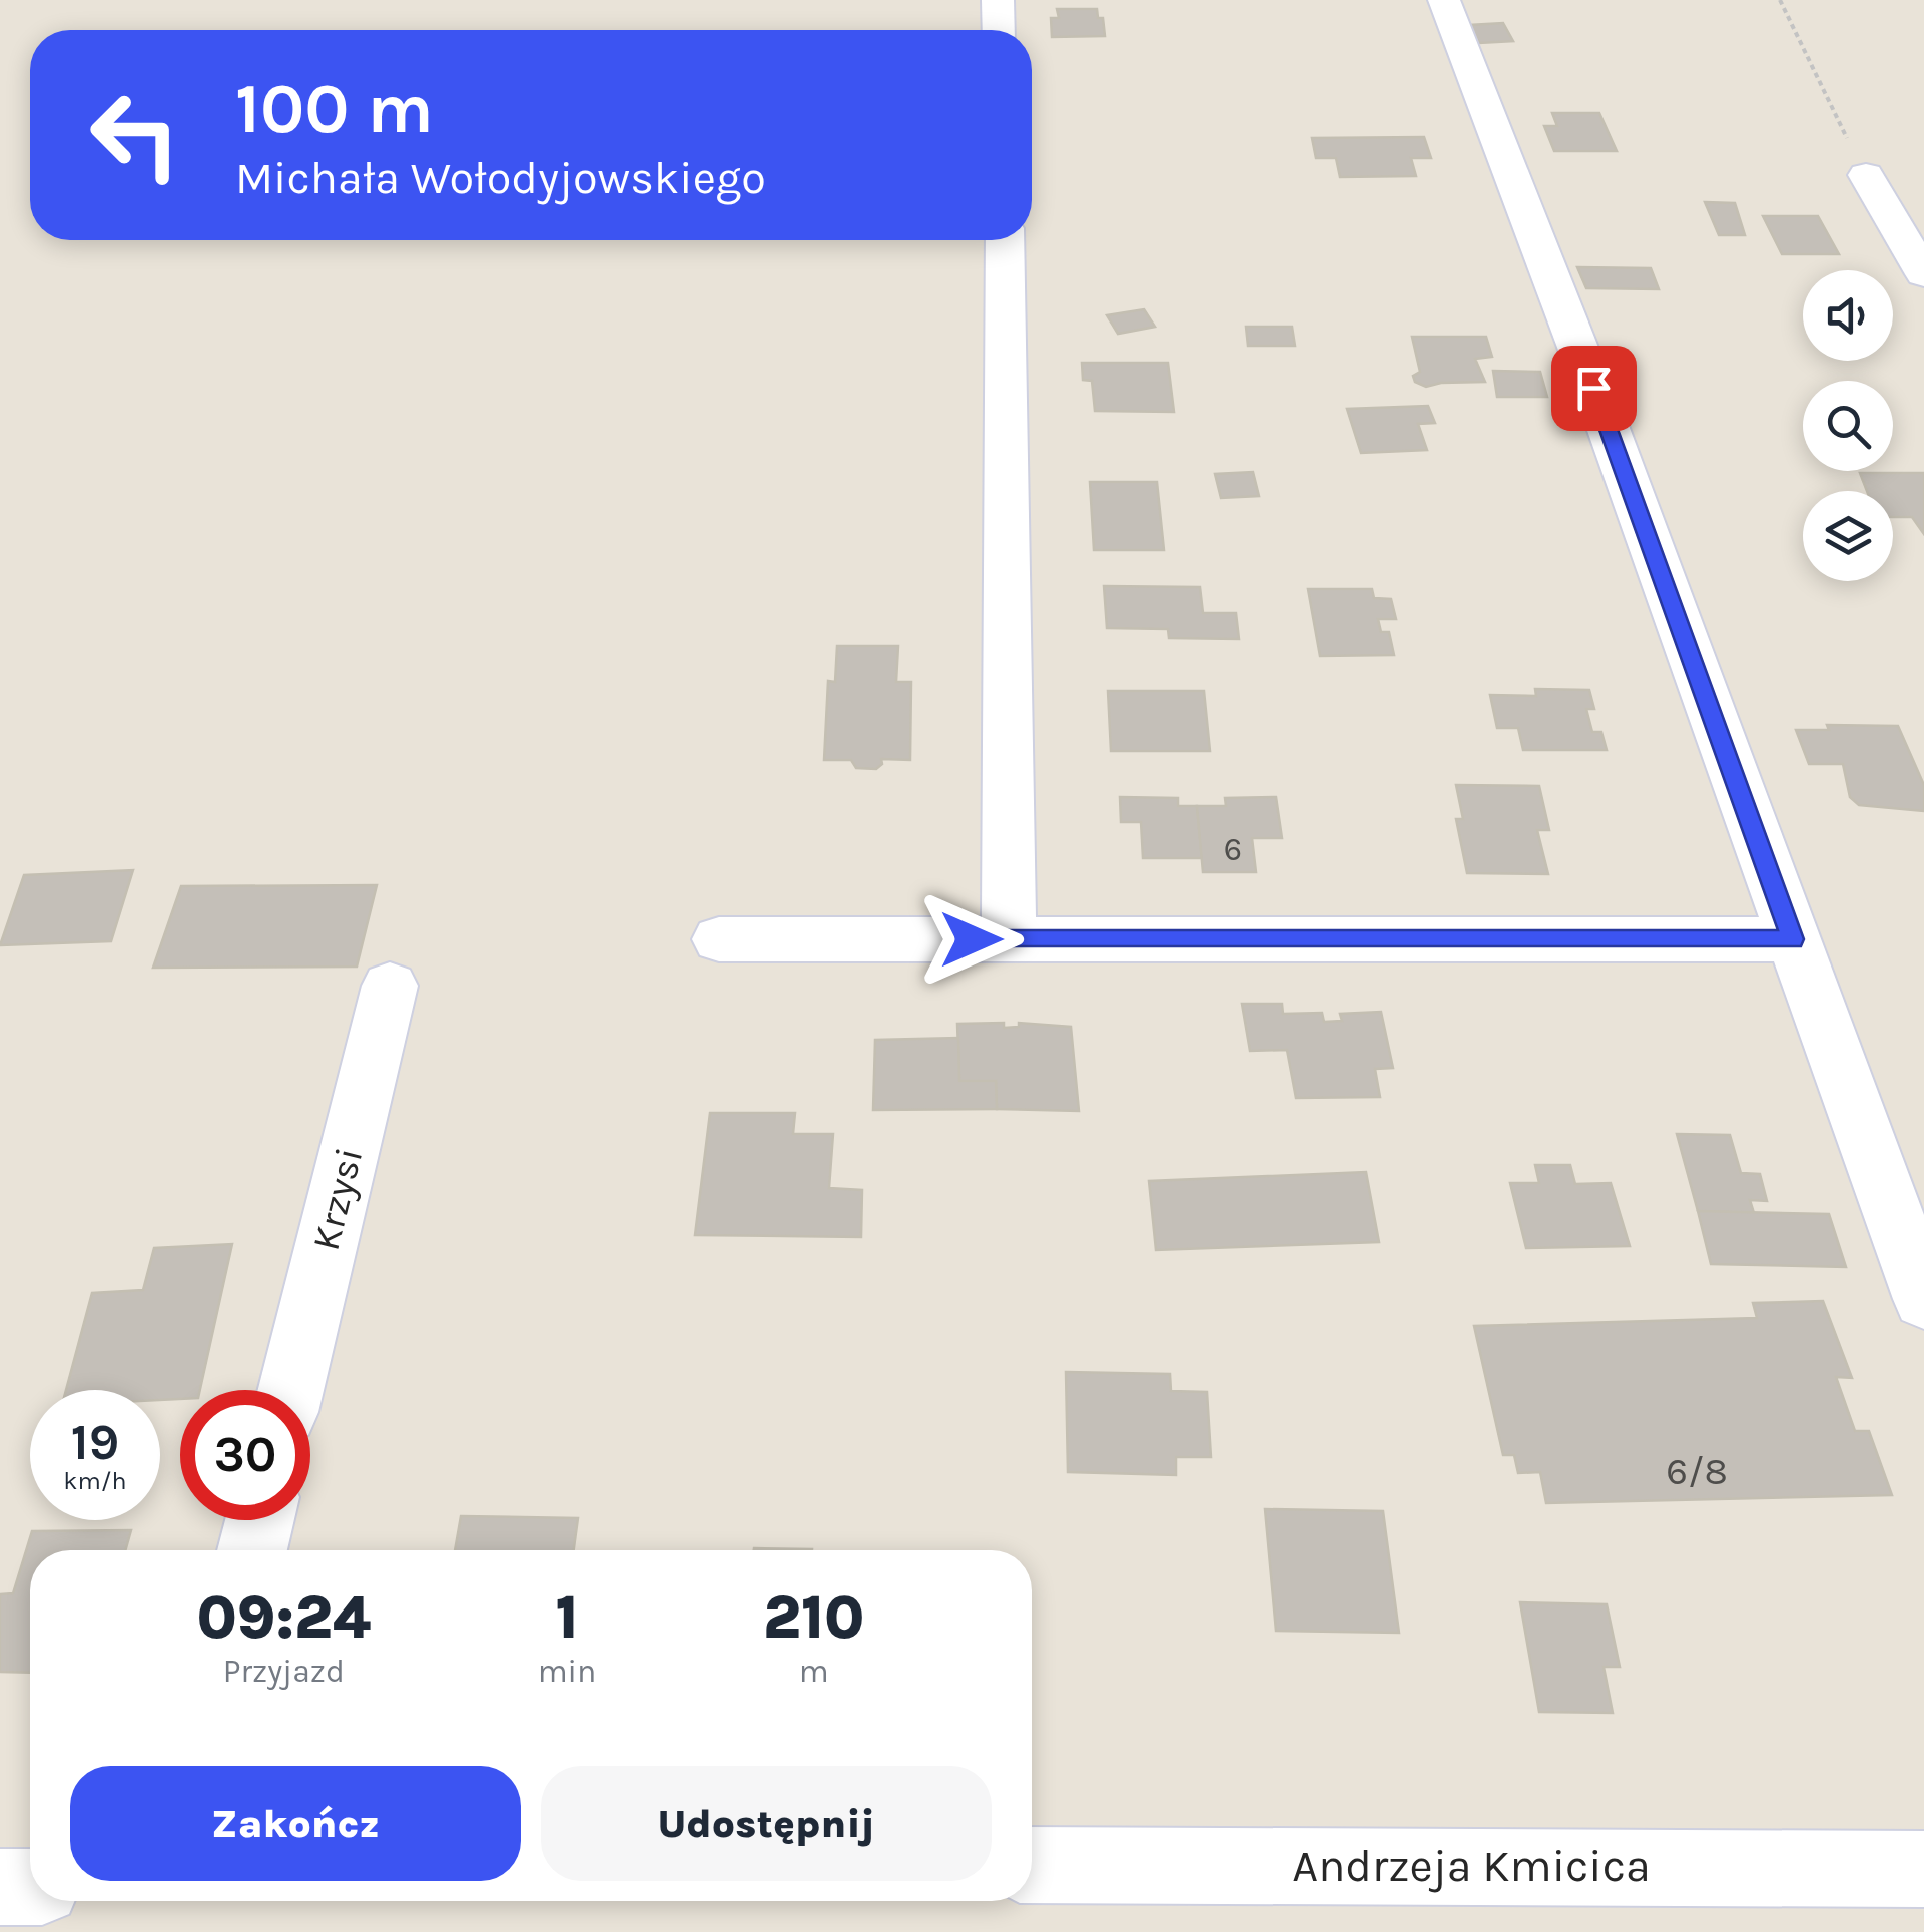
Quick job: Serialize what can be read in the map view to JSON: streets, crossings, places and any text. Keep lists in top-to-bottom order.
{
  "streets": {
    "street": ["Krzysi", "Andrzeja Kmicica"]
  },
  "house_numbers": ["6", "6/8"],
  "page": {
    "turn": ["100 m", "Michała Wołodyjowskiego"],
    "speed": "19 km/h",
    "limit": "30",
    "eta": [
      "09:24",
      "Przyjazd",
      "1",
      "min",
      "210",
      "m"
    ],
    "buttons": ["Zakończ", "Udostępnij"]
  }
}
